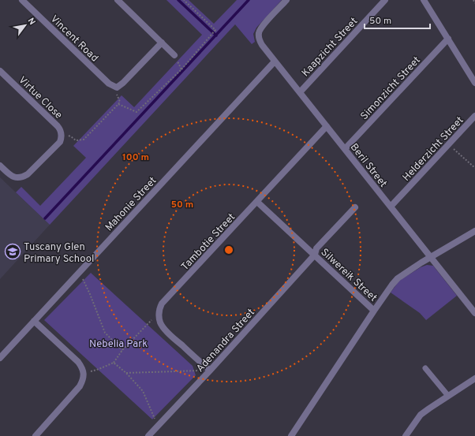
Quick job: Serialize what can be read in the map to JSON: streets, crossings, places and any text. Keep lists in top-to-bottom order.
{
  "streets": {
    "street": [
      "Vincent Road",
      "Kaapzicht Street",
      "Simonzicht Street",
      "Virtue Close",
      "Helderzicht Street",
      "Beril Street",
      "Mahonie Street",
      "Tambotie Street",
      "Silwereik Street",
      "Adenandra Street"
    ]
  },
  "crossings": [
    ["Kaapzicht Street", "Beril Street"],
    ["Simonzicht Street", "Beril Street"],
    ["Helderzicht Street", "Beril Street"],
    ["Beril Street", "Mahonie Street"],
    ["Beril Street", "Tambotie Street"],
    ["Tambotie Street", "Silwereik Street"],
    ["Silwereik Street", "Adenandra Street"]
  ],
  "parks": ["Nebelia Park"],
  "places": {
    "school or university": ["Tuscany Glen Primary School"]
  },
  "scale_bar": "50 m",
  "north": "top right",
  "rings": ["100 m", "50 m"]
}
